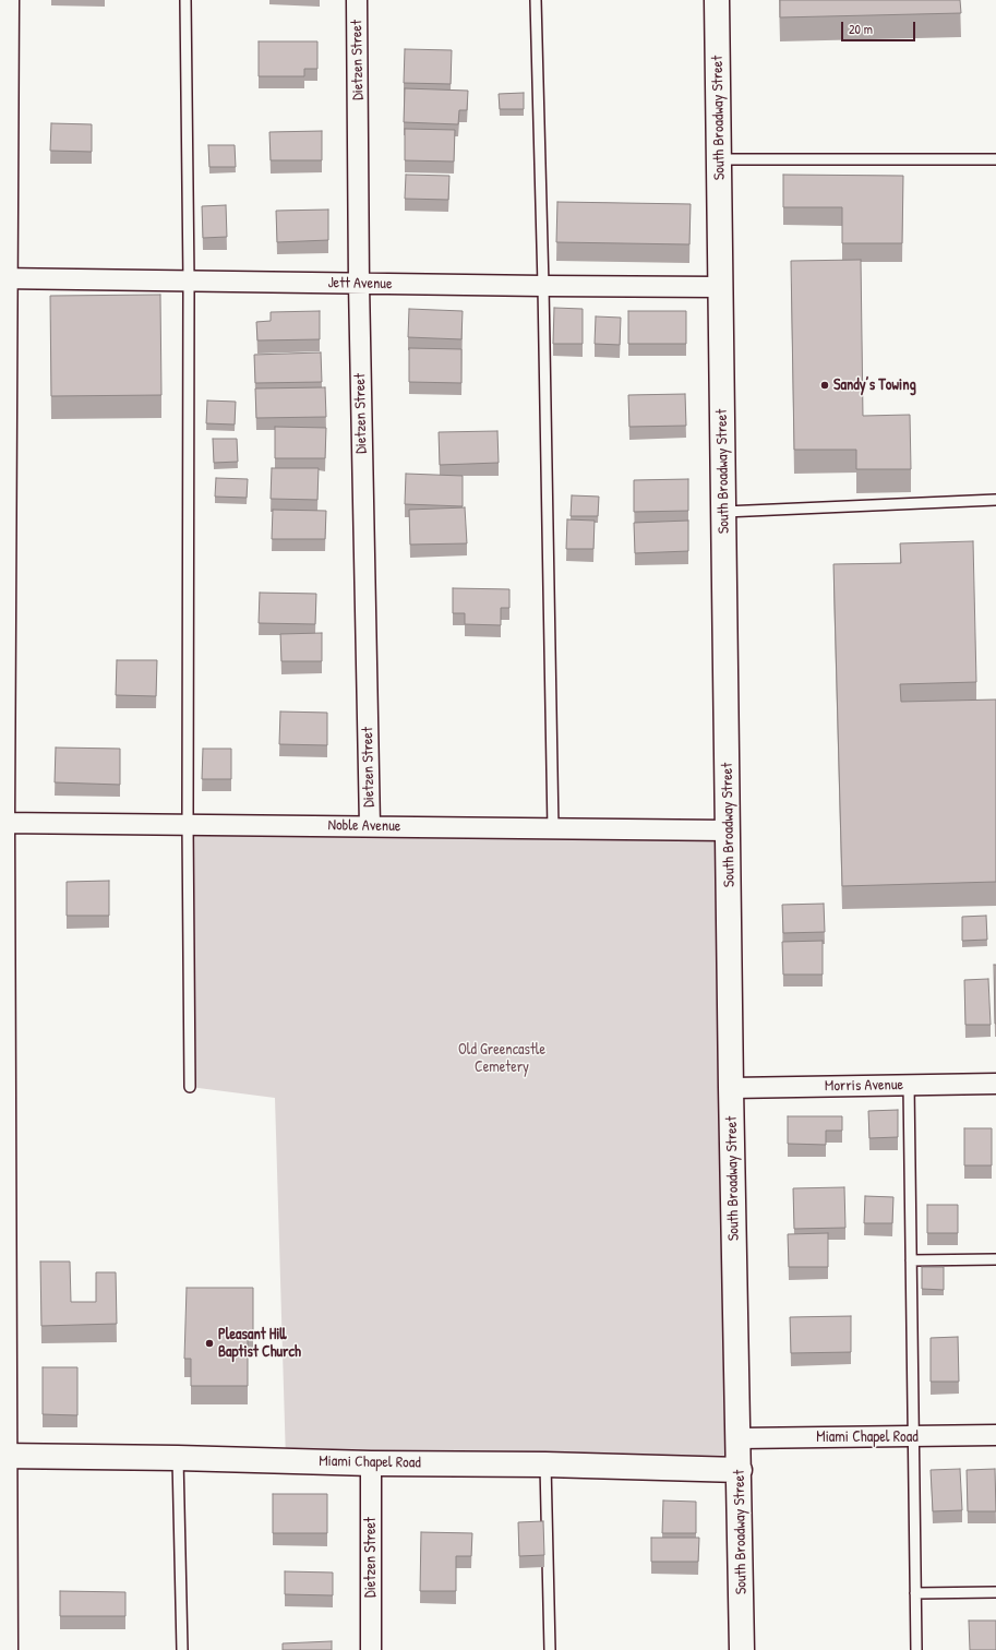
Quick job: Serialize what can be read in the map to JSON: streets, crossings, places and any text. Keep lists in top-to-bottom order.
{
  "streets": {
    "street": [
      "Dietzen Street",
      "South Broadway Street",
      "Jett Avenue",
      "Noble Avenue",
      "Morris Avenue",
      "Miami Chapel Road"
    ]
  },
  "crossings": [
    ["Dietzen Street", "Jett Avenue"],
    ["Dietzen Street", "Noble Avenue"],
    ["Dietzen Street", "Miami Chapel Road"],
    ["South Broadway Street", "Jett Avenue"],
    ["South Broadway Street", "Noble Avenue"],
    ["South Broadway Street", "Morris Avenue"],
    ["South Broadway Street", "Miami Chapel Road"]
  ],
  "parks": ["Old Greencastle Cemetery"],
  "places": ["Sandy’s Towing", "Pleasant Hill Baptist Church"],
  "scale_bar": "20 m"
}
